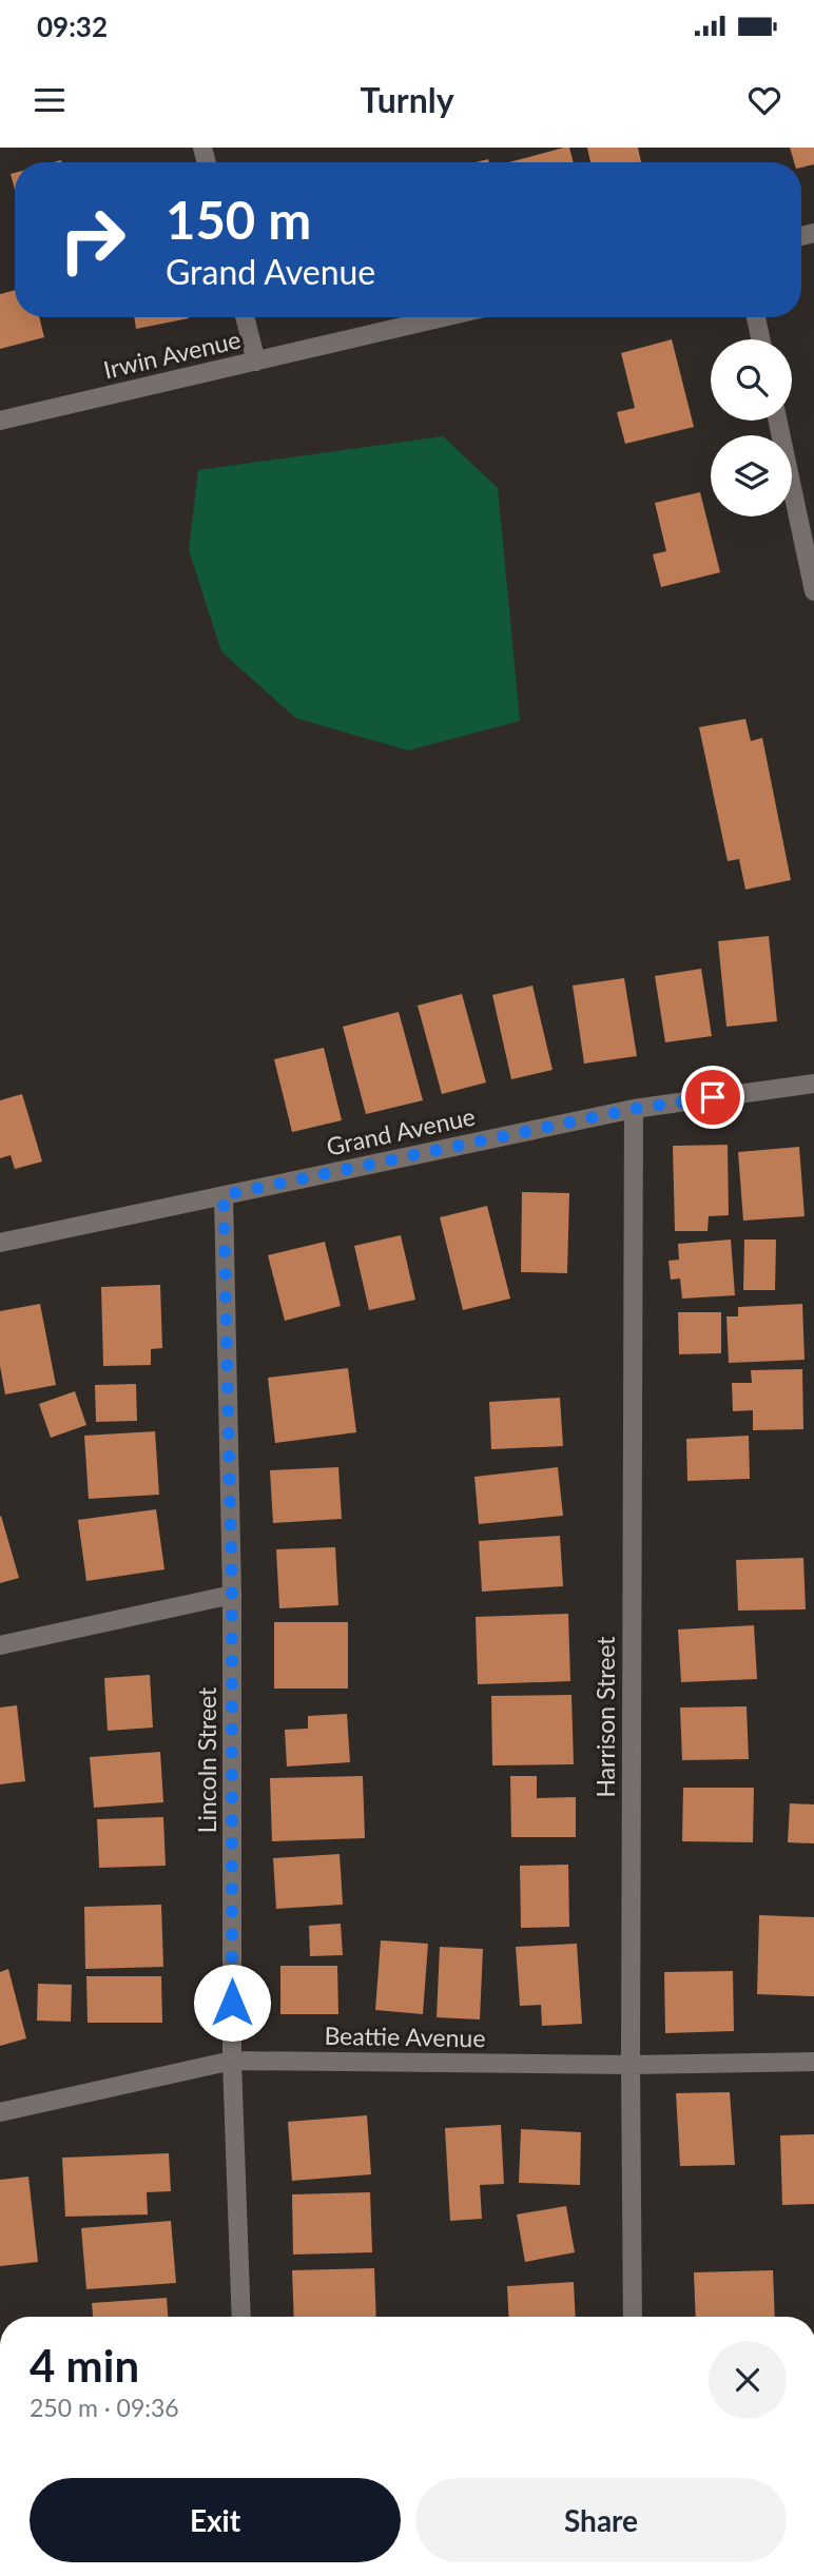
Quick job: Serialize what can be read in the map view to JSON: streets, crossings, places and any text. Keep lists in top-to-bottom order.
{
  "streets": {
    "street": [
      "Irwin Avenue",
      "Grand Avenue",
      "Harrison Street",
      "Lincoln Street",
      "Beattie Avenue"
    ]
  },
  "crossings": [
    ["Grand Avenue", "Harrison Street"],
    ["Grand Avenue", "Lincoln Street"],
    ["Harrison Street", "Beattie Avenue"],
    ["Lincoln Street", "Beattie Avenue"]
  ],
  "page": {
    "status": "09:32",
    "header": "Turnly",
    "turn": ["150 m", "Grand Avenue"],
    "heading": ["4 min", "250 m · 09:36"],
    "buttons": ["Exit", "Share"]
  }
}
